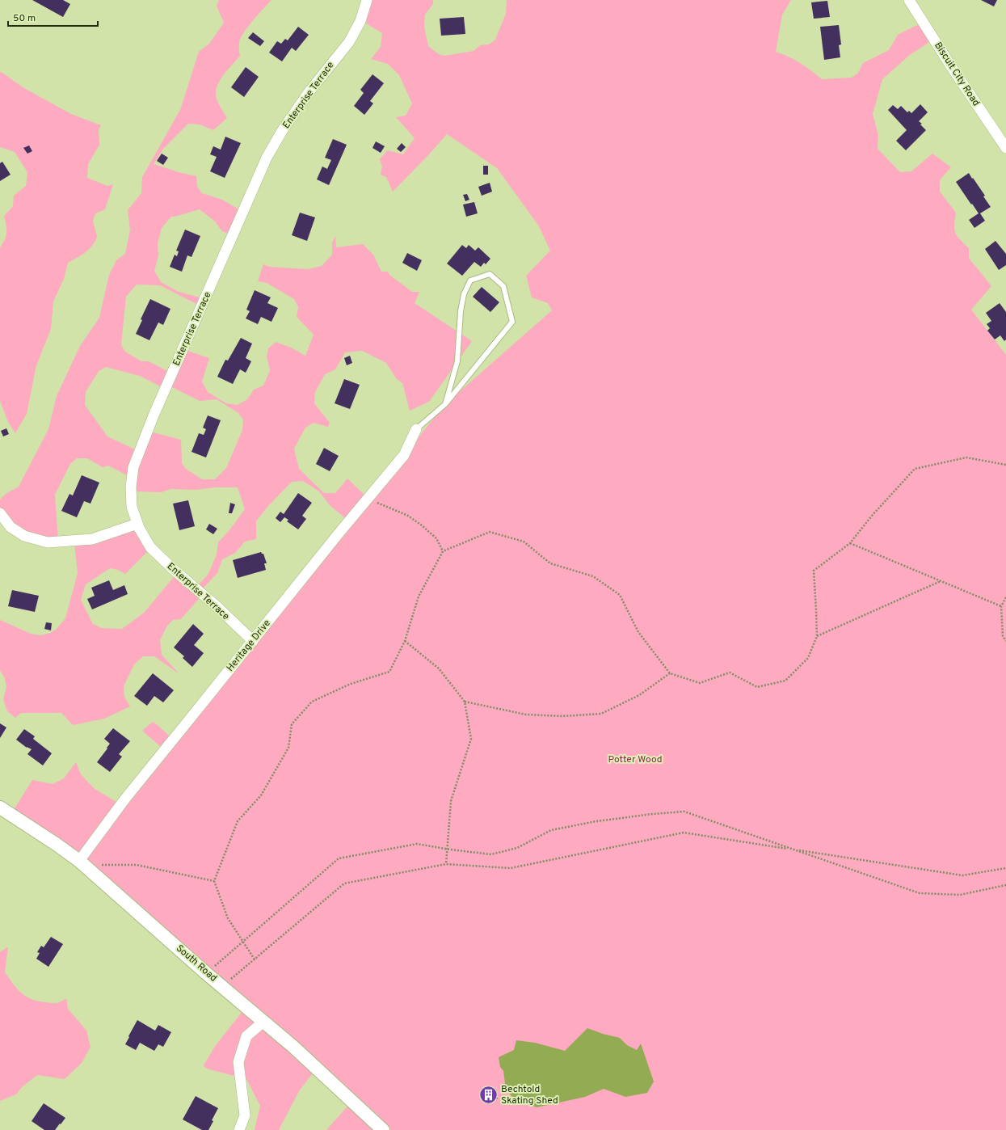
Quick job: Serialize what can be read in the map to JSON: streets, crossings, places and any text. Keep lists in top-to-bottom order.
{
  "streets": {
    "street": [
      "Biscuit City Road",
      "Enterprise Terrace",
      "Heritage Drive",
      "South Road"
    ]
  },
  "crossings": [
    ["Enterprise Terrace", "Heritage Drive"],
    ["Heritage Drive", "South Road"]
  ],
  "parks": ["Potter Wood"],
  "places": {
    "building": ["Bechtold Skating Shed"]
  },
  "scale_bar": "50 m"
}
